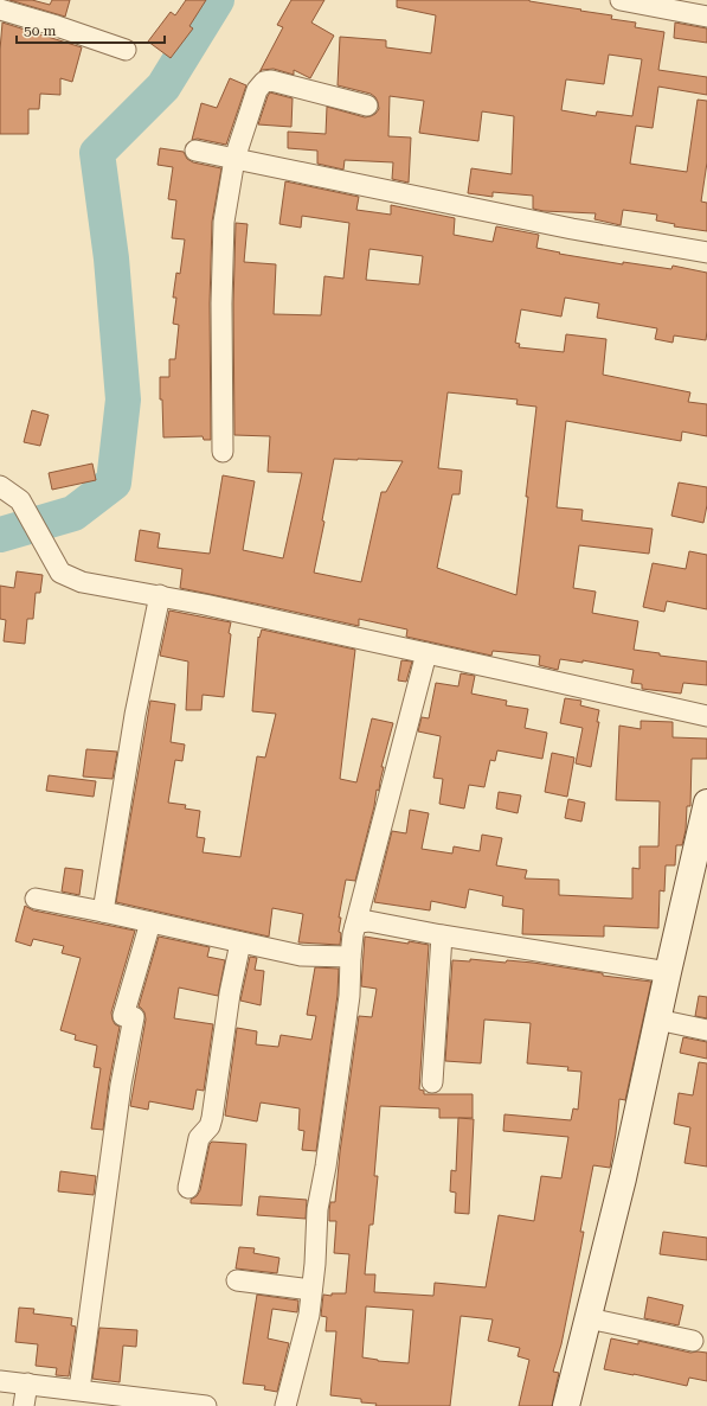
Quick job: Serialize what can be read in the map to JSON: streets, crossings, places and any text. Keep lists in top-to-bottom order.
{
  "scale_bar": "50 m"
}
